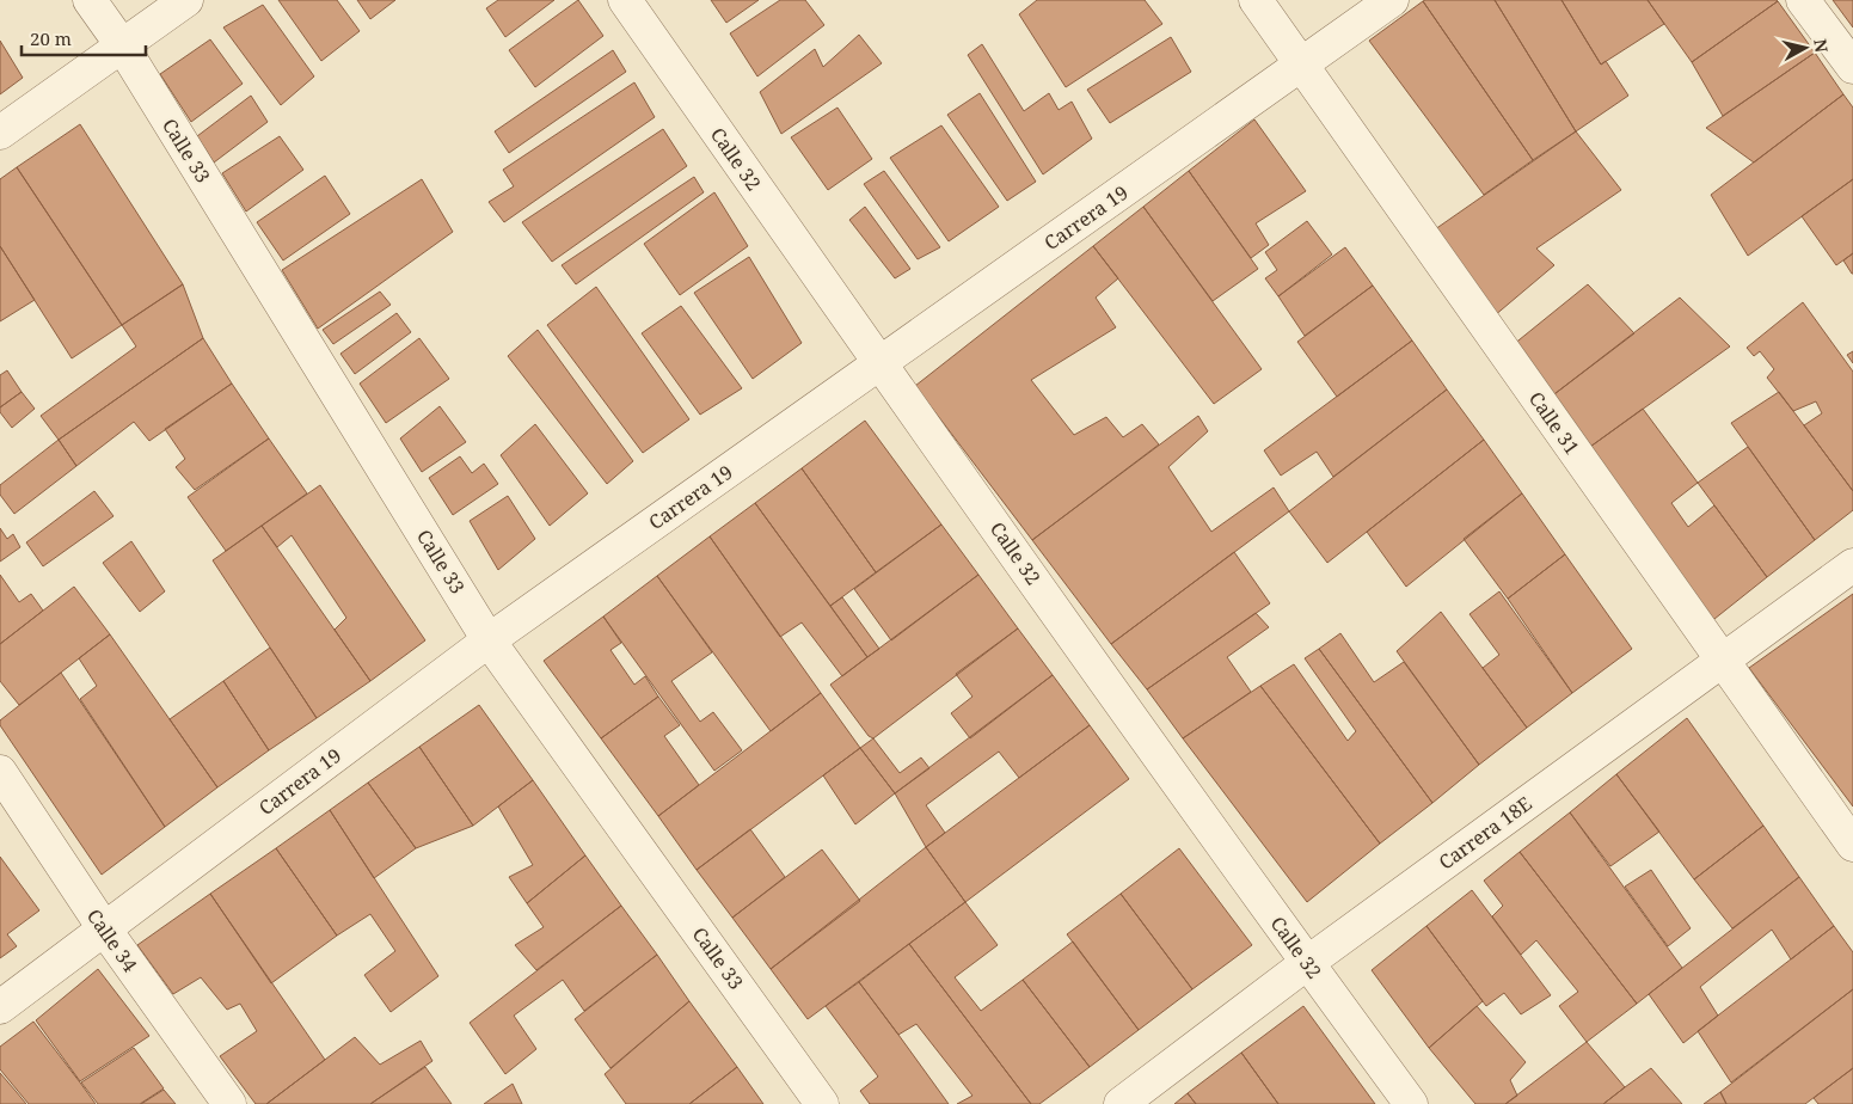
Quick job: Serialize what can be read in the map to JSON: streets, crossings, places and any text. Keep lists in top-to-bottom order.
{
  "streets": {
    "street": [
      "Calle 33",
      "Calle 32",
      "Carrera 19",
      "Calle 31",
      "Carrera 18E",
      "Calle 34"
    ]
  },
  "crossings": [
    ["Calle 33", "Carrera 19"],
    ["Calle 32", "Carrera 19"],
    ["Calle 32", "Carrera 18E"],
    ["Carrera 19", "Calle 31"],
    ["Carrera 19", "Calle 34"],
    ["Calle 31", "Carrera 18E"]
  ],
  "scale_bar": "20 m",
  "north": "right"
}
